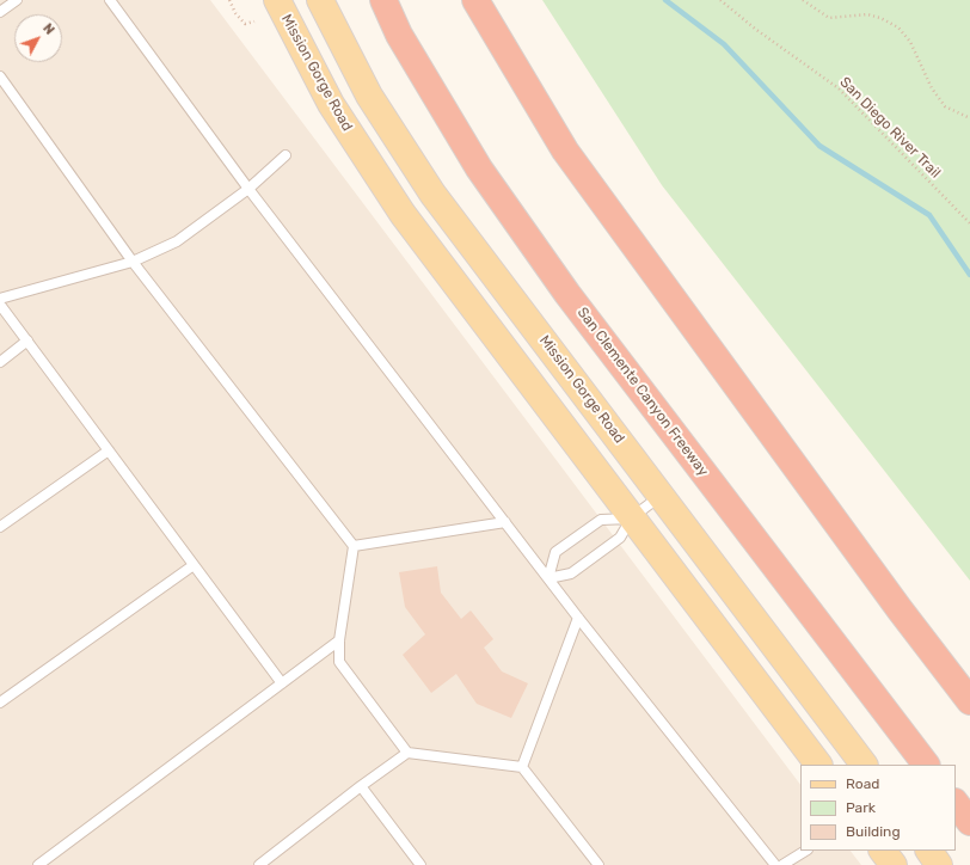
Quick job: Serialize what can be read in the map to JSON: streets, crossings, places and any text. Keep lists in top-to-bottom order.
{
  "streets": {
    "highway": ["San Clemente Canyon Freeway"],
    "main road": ["Mission Gorge Road"],
    "path": ["San Diego River Trail"]
  },
  "legend": ["Road", "Park", "Building"],
  "north": "top right"
}
